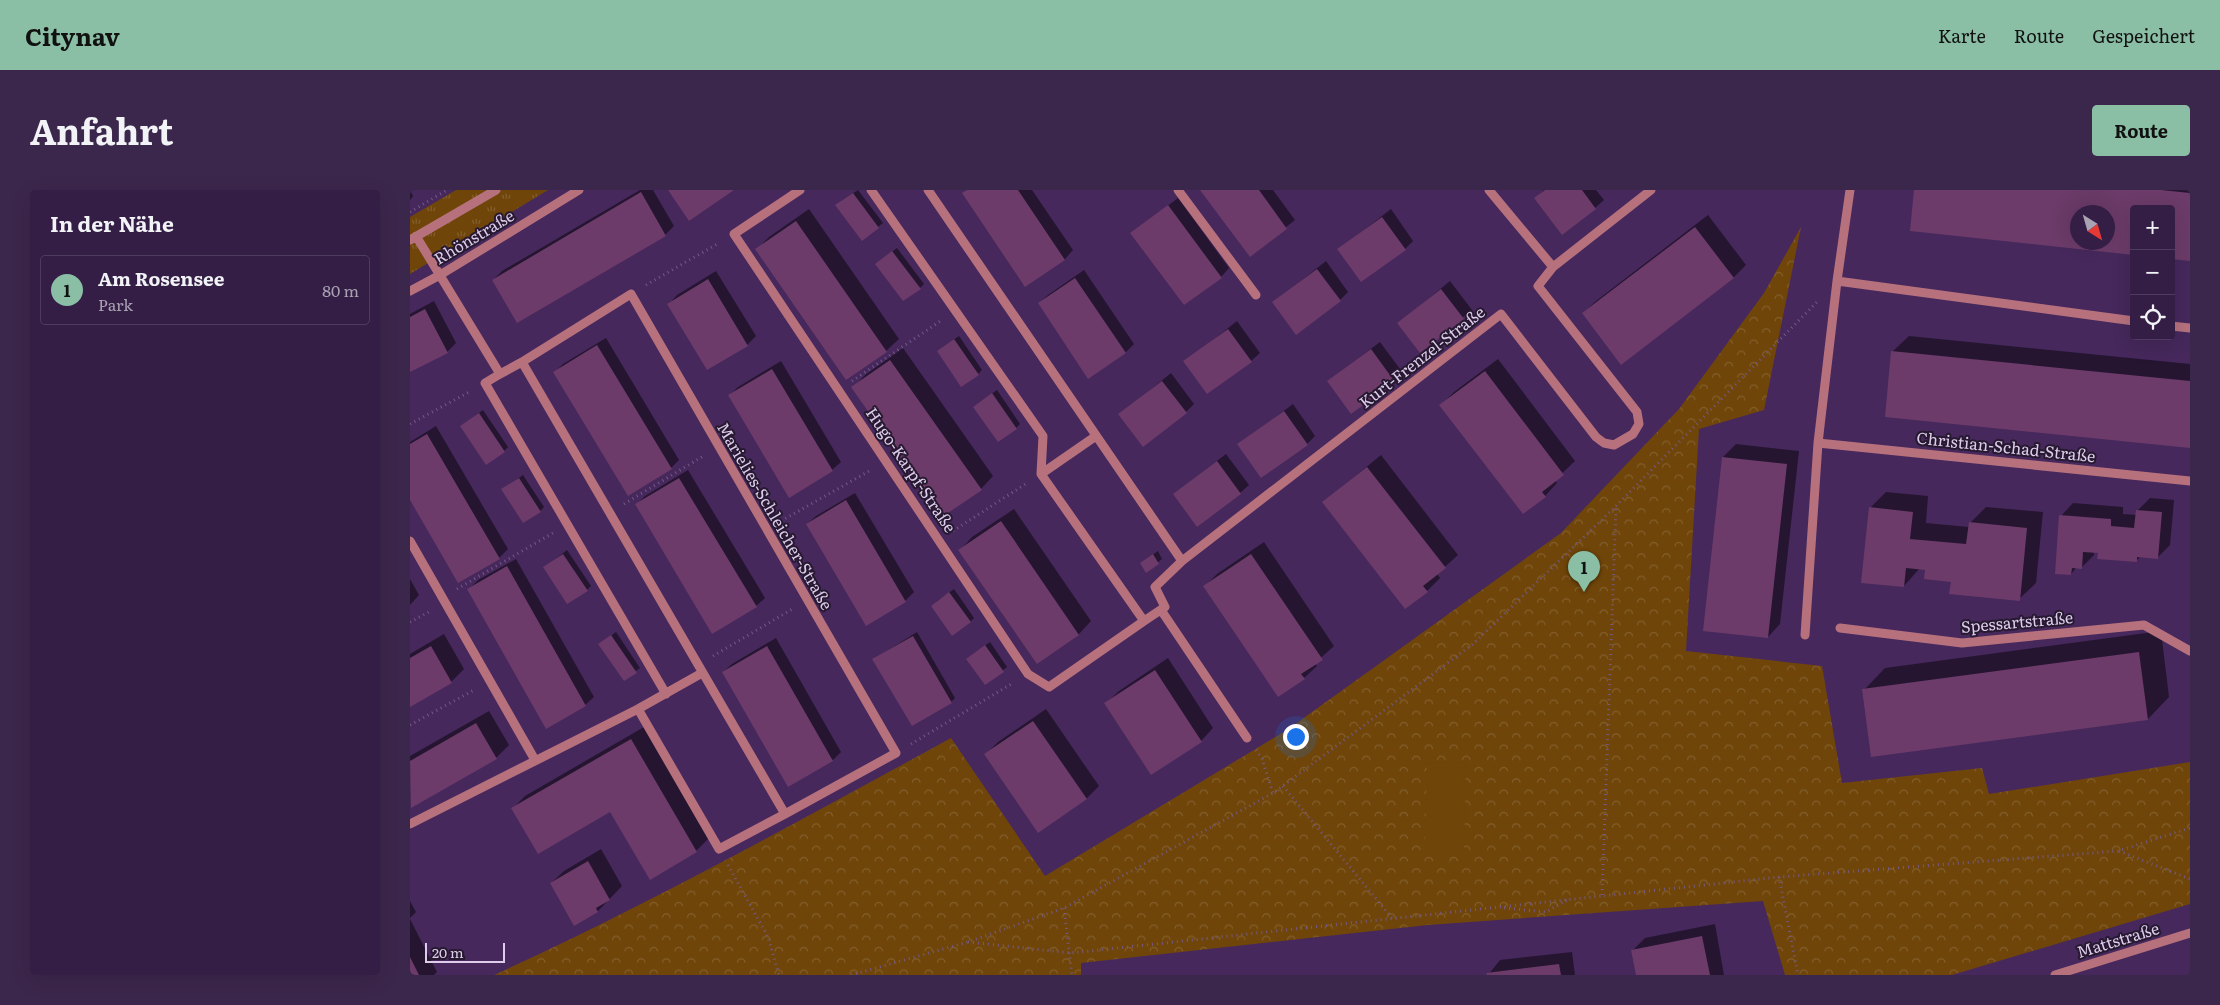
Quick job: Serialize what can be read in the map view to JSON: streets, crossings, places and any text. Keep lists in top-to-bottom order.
{
  "streets": {
    "street": [
      "Rhönstraße",
      "Kurt-Frenzel-Straße",
      "Christian-Schad-Straße",
      "Hugo-Karpf-Straße",
      "Marielies-Schleicher-Straße",
      "Spessartstraße",
      "Mattstraße"
    ]
  },
  "scale_bar": "20 m",
  "north": "bottom right",
  "page": {
    "header": "Citynav",
    "nav": ["Karte", "Route", "Gespeichert"],
    "title": "Anfahrt",
    "buttons": "Route",
    "heading": "In der Nähe",
    "map_buttons": ["+", "−"],
    "list": [
      {
        "mark": "1",
        "name": "Am Rosensee",
        "note": "Park",
        "value": "80 m"
      }
    ],
    "pins": "1",
    "scale": "20 m"
  }
}
